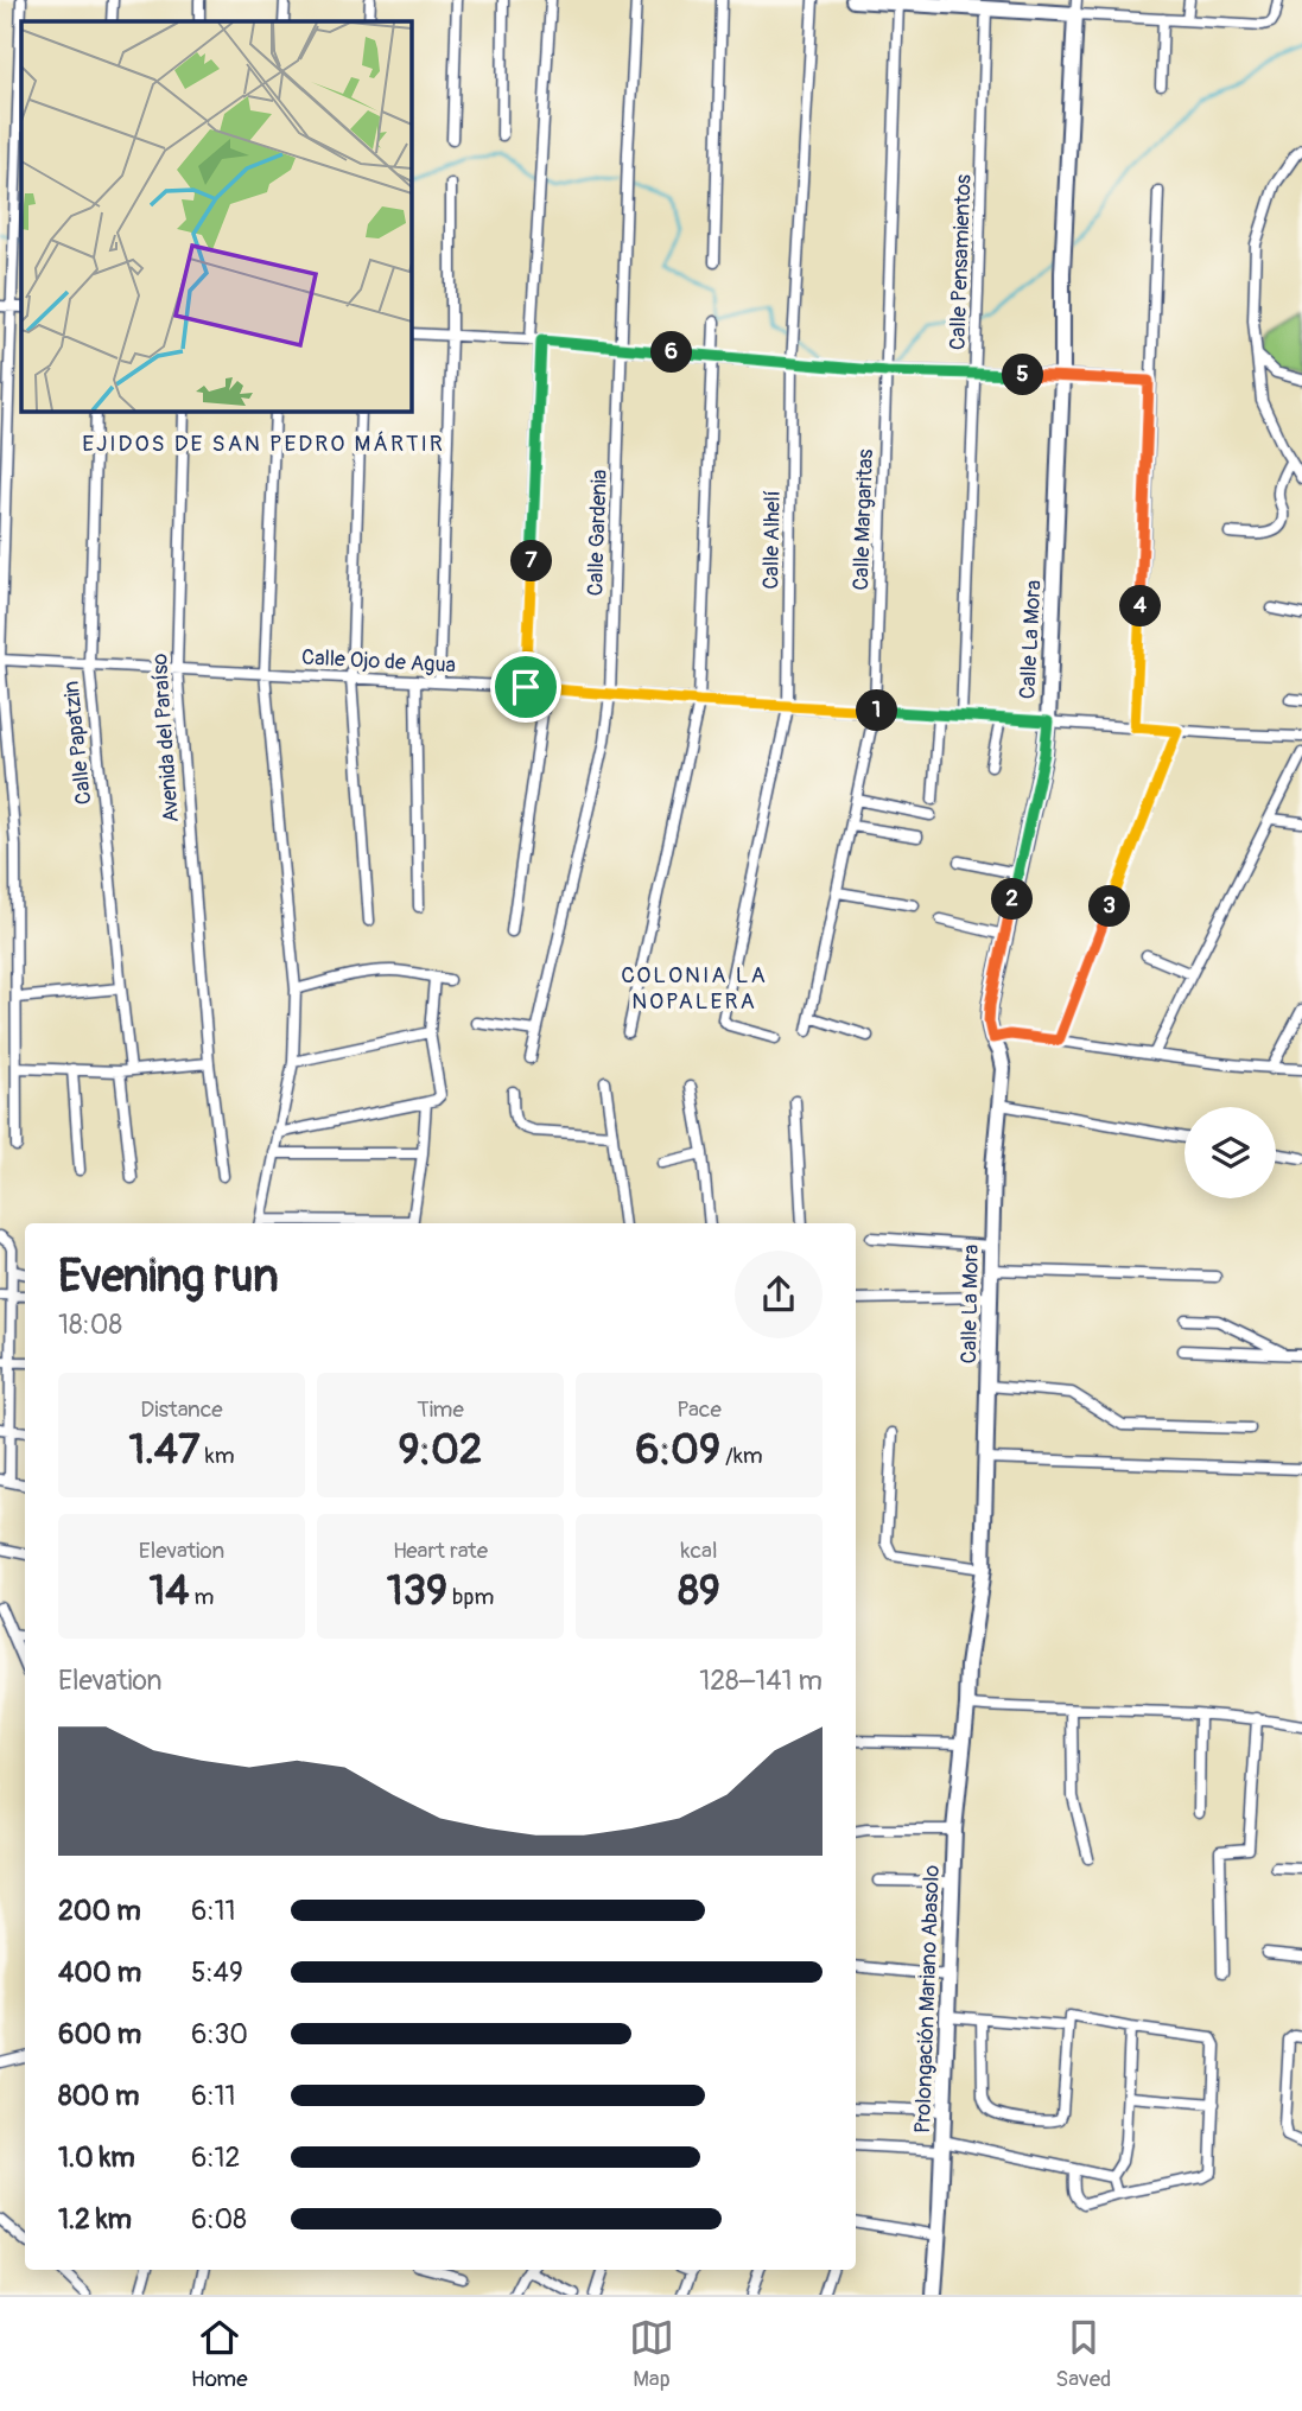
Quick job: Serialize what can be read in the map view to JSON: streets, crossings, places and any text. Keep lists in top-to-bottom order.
{
  "streets": {
    "street": [
      "Calle Pensamientos",
      "Calle Margaritas",
      "Calle Gardenia",
      "Calle Alhelí",
      "Calle La Mora",
      "Calle Ojo de Agua",
      "Avenida del Paraíso",
      "Calle Papatzin",
      "Prolongación Mariano Abasolo"
    ]
  },
  "crossings": [
    ["Calle Pensamientos", "Calle Ojo de Agua"],
    ["Calle Margaritas", "Calle Ojo de Agua"],
    ["Calle Gardenia", "Calle Ojo de Agua"],
    ["Calle Alhelí", "Calle Ojo de Agua"],
    ["Calle La Mora", "Calle Ojo de Agua"],
    ["Calle La Mora", "Prolongación Mariano Abasolo"],
    ["Calle Ojo de Agua", "Avenida del Paraíso"],
    ["Calle Ojo de Agua", "Calle Papatzin"]
  ],
  "districts": ["EJIDOS DE SAN PEDRO MÁRTIR", "COLONIA LA NOPALERA"],
  "page": {
    "pins": [
      "6",
      "5",
      "7",
      "4",
      "1",
      "2",
      "3"
    ],
    "heading": ["Evening run", "18:08"],
    "stats": [
      ["Distance", "1.47 km"],
      ["Time", "9:02"],
      ["Pace", "6:09 /km"],
      ["Elevation", "14 m"],
      ["Heart rate", "139 bpm"],
      ["kcal", "89"]
    ],
    "chart": ["Elevation", "128–141 m"],
    "list": [
      {
        "name": "200 m",
        "note": "6:11"
      },
      {
        "name": "400 m",
        "note": "5:49"
      },
      {
        "name": "600 m",
        "note": "6:30"
      },
      {
        "name": "800 m",
        "note": "6:11"
      },
      {
        "name": "1.0 km",
        "note": "6:12"
      },
      {
        "name": "1.2 km",
        "note": "6:08"
      }
    ],
    "tabs": ["Home", "Map", "Saved"]
  }
}
